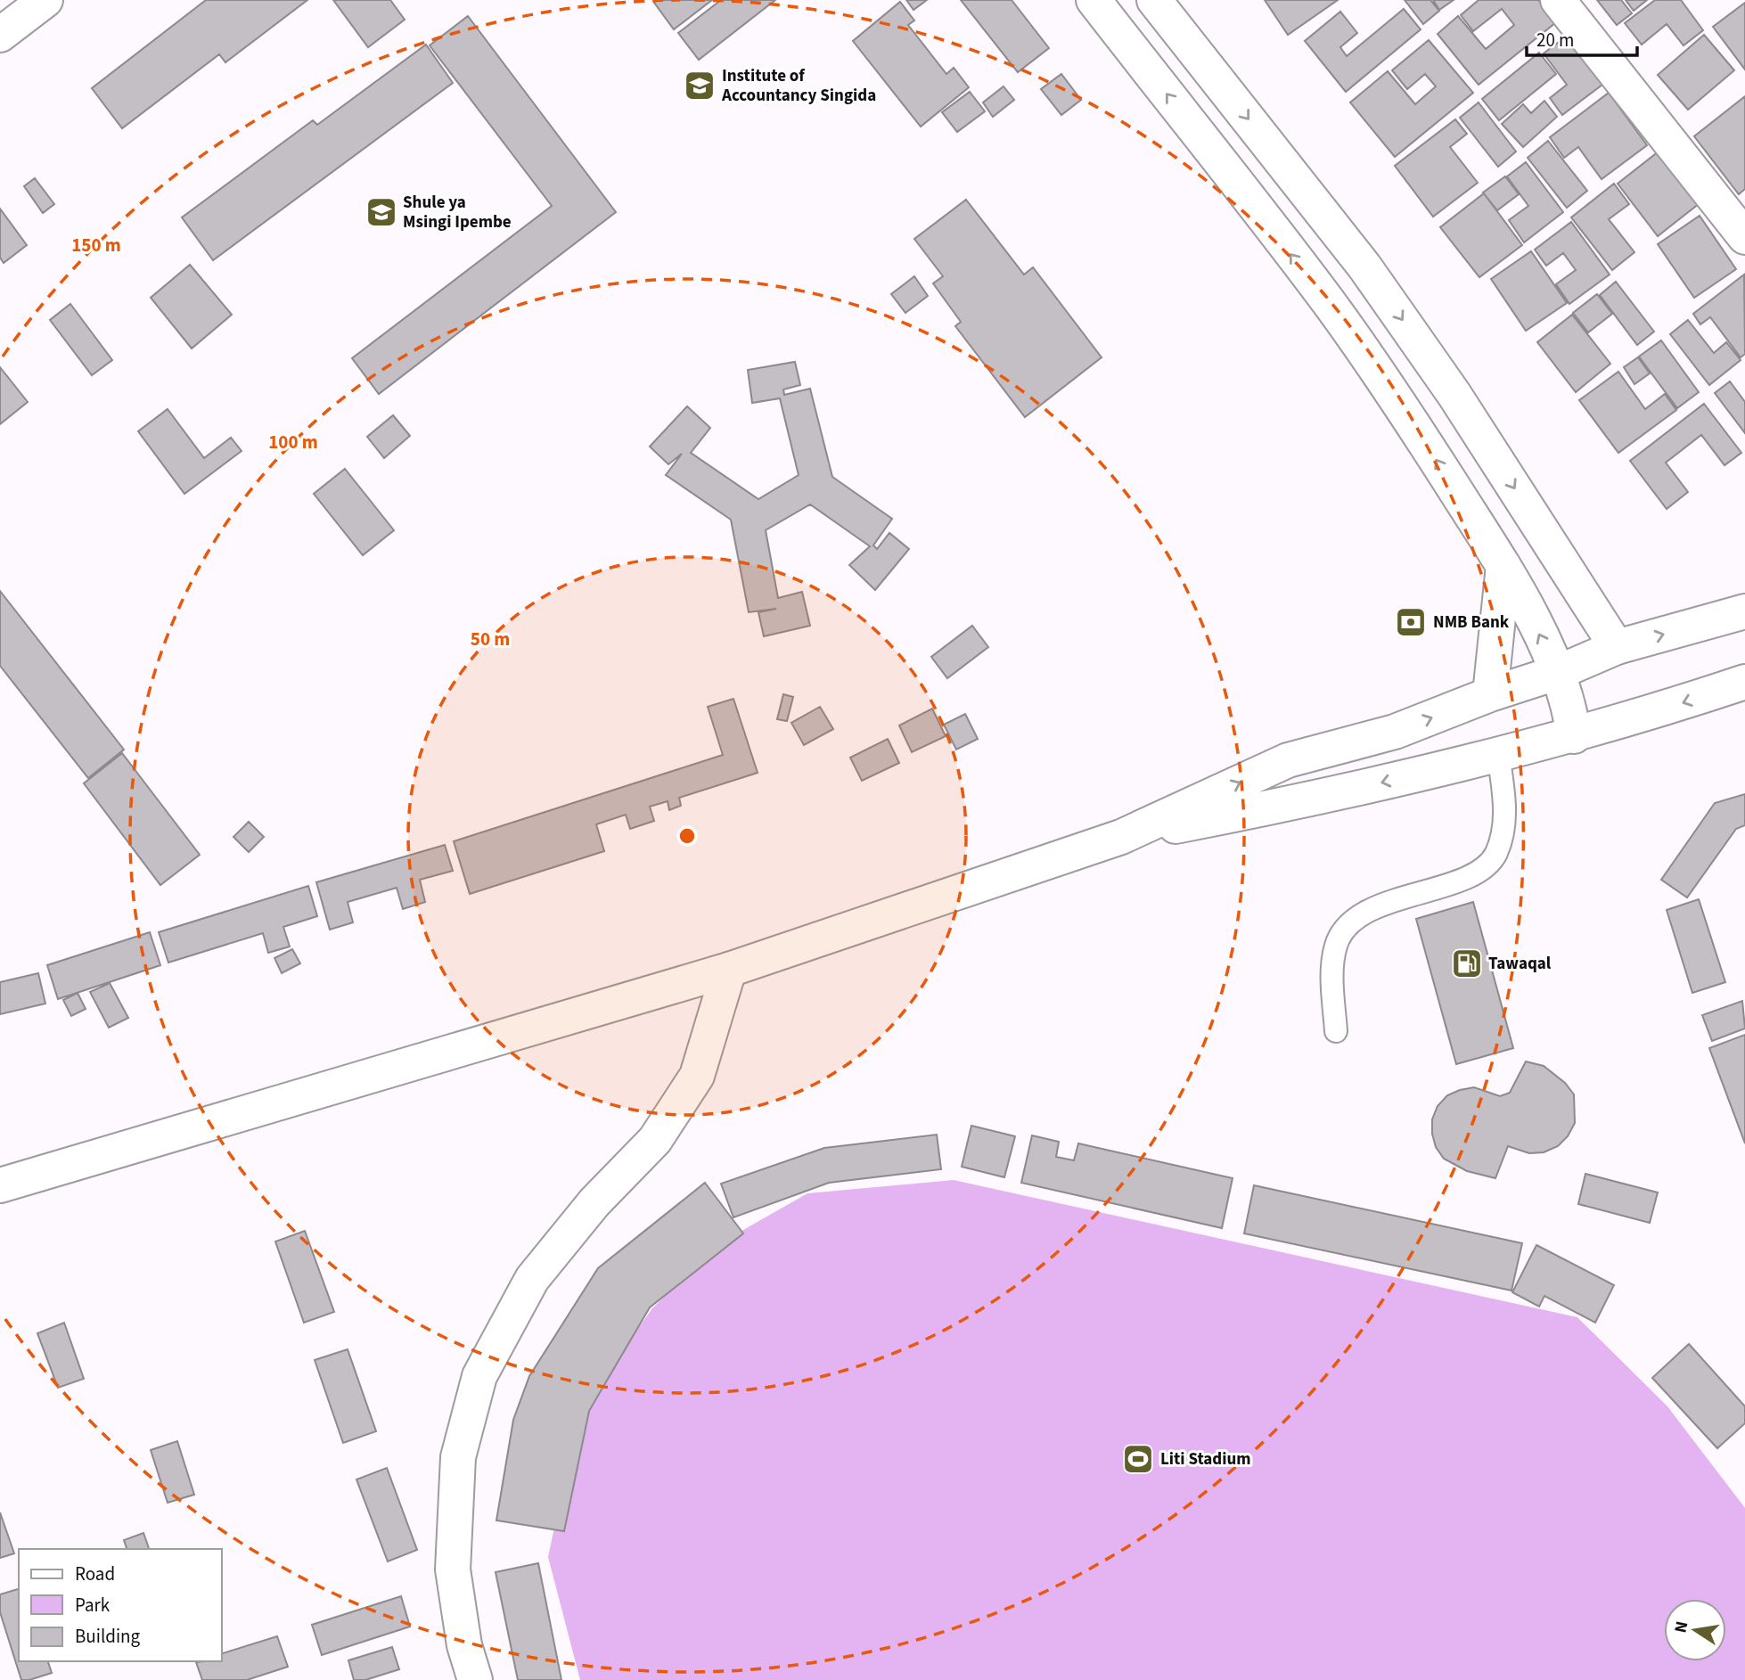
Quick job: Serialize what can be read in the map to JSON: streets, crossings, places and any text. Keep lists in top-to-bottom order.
{
  "places": {
    "school or university": ["Institute of Accountancy Singida", "Shule ya Msingi Ipembe"],
    "bank": ["NMB Bank"],
    "fuel station": ["Tawaqal"],
    "sports": ["Liti Stadium"]
  },
  "legend": ["Road", "Park", "Building"],
  "scale_bar": "20 m",
  "north": "left",
  "rings": ["150 m", "100 m", "50 m"]
}
